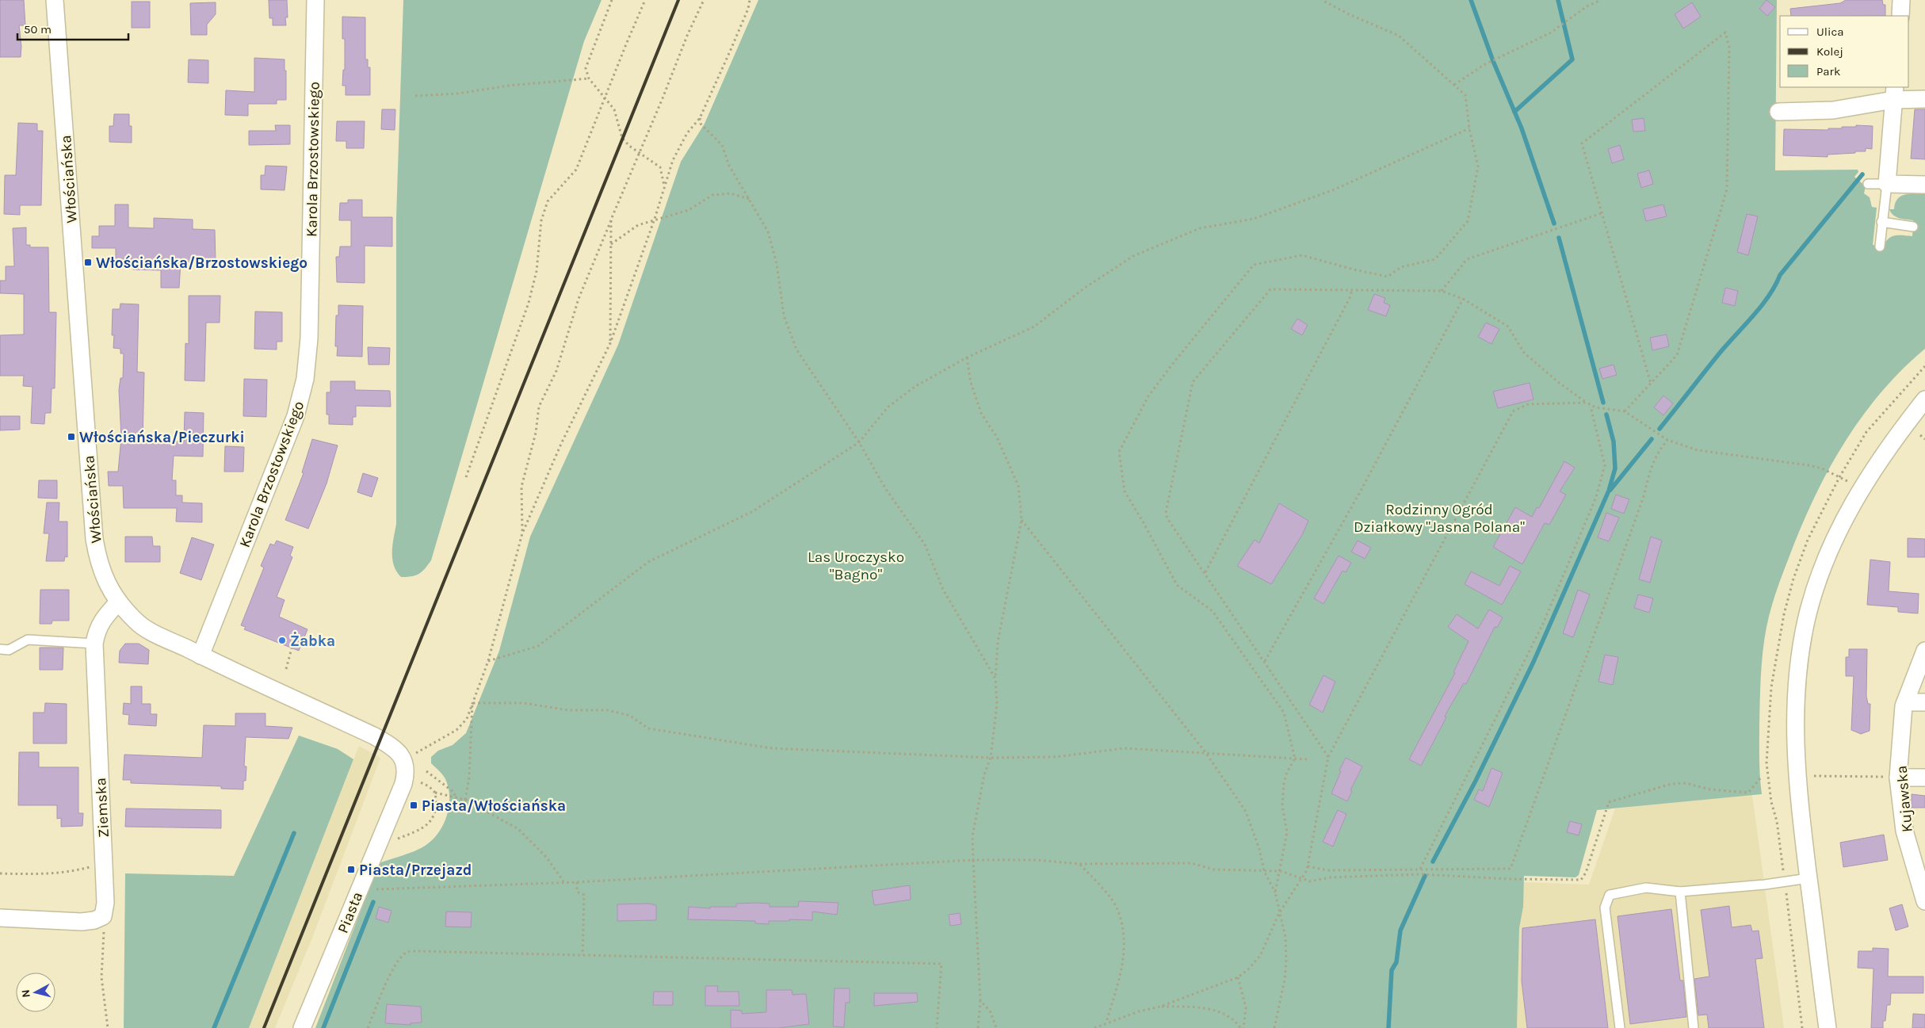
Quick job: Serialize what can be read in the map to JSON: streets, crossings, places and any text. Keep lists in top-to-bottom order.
{
  "streets": {
    "street": [
      "Karola Brzostowskiego",
      "Włościańska",
      "Kujawska",
      "Ziemska",
      "Piasta"
    ]
  },
  "crossings": [
    ["Karola Brzostowskiego", "Włościańska"],
    ["Włościańska", "Ziemska"],
    ["Włościańska", "Piasta"]
  ],
  "parks": ["Rodzinny Ogród Działkowy \"Jasna Polana\"", "Las Uroczysko \"Bagno\""],
  "places": {
    "transit": [
      "Włościańska/Brzostowskiego",
      "Włościańska/Pieczurki",
      "Piasta/Włościańska",
      "Piasta/Przejazd"
    ],
    "other": ["Żabka"]
  },
  "legend": ["Ulica", "Kolej", "Park"],
  "scale_bar": "50 m",
  "north": "left"
}
